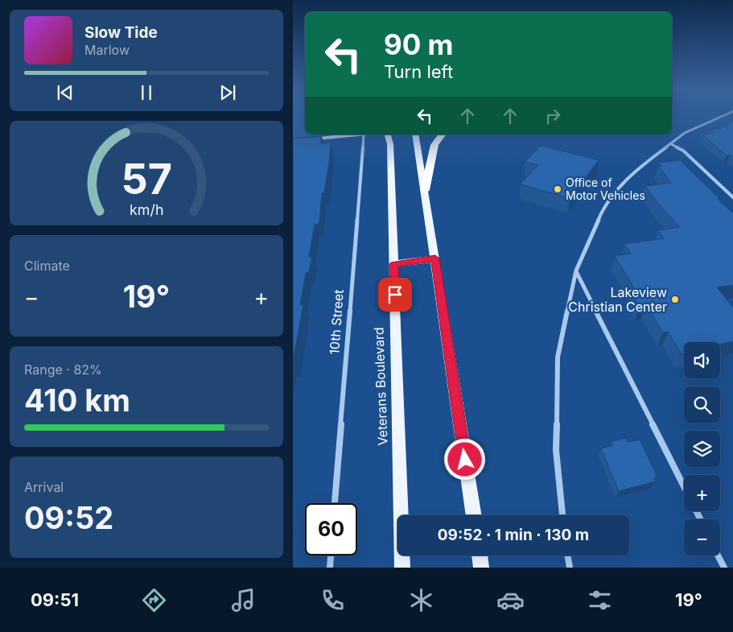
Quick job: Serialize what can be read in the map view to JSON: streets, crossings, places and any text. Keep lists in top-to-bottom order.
{
  "streets": {
    "main road": ["Veterans Boulevard"],
    "street": ["10th Street"]
  },
  "places": ["Office of Motor Vehicles", "Lakeview Christian Center"],
  "page": {
    "turn": ["90 m", "Turn left"],
    "song": ["Slow Tide", "Marlow"],
    "tile": [
      "Climate",
      ["Range · 82%", "410 km"],
      ["Arrival", "09:52"]
    ],
    "heat": ["−", "19°", "+"],
    "map_buttons": ["+", "−"],
    "limit": "60",
    "trip": "09:52 · 1 min · 130 m",
    "tabs": ["09:51", "19°"],
    "gauge": ["57", "km/h"]
  }
}
